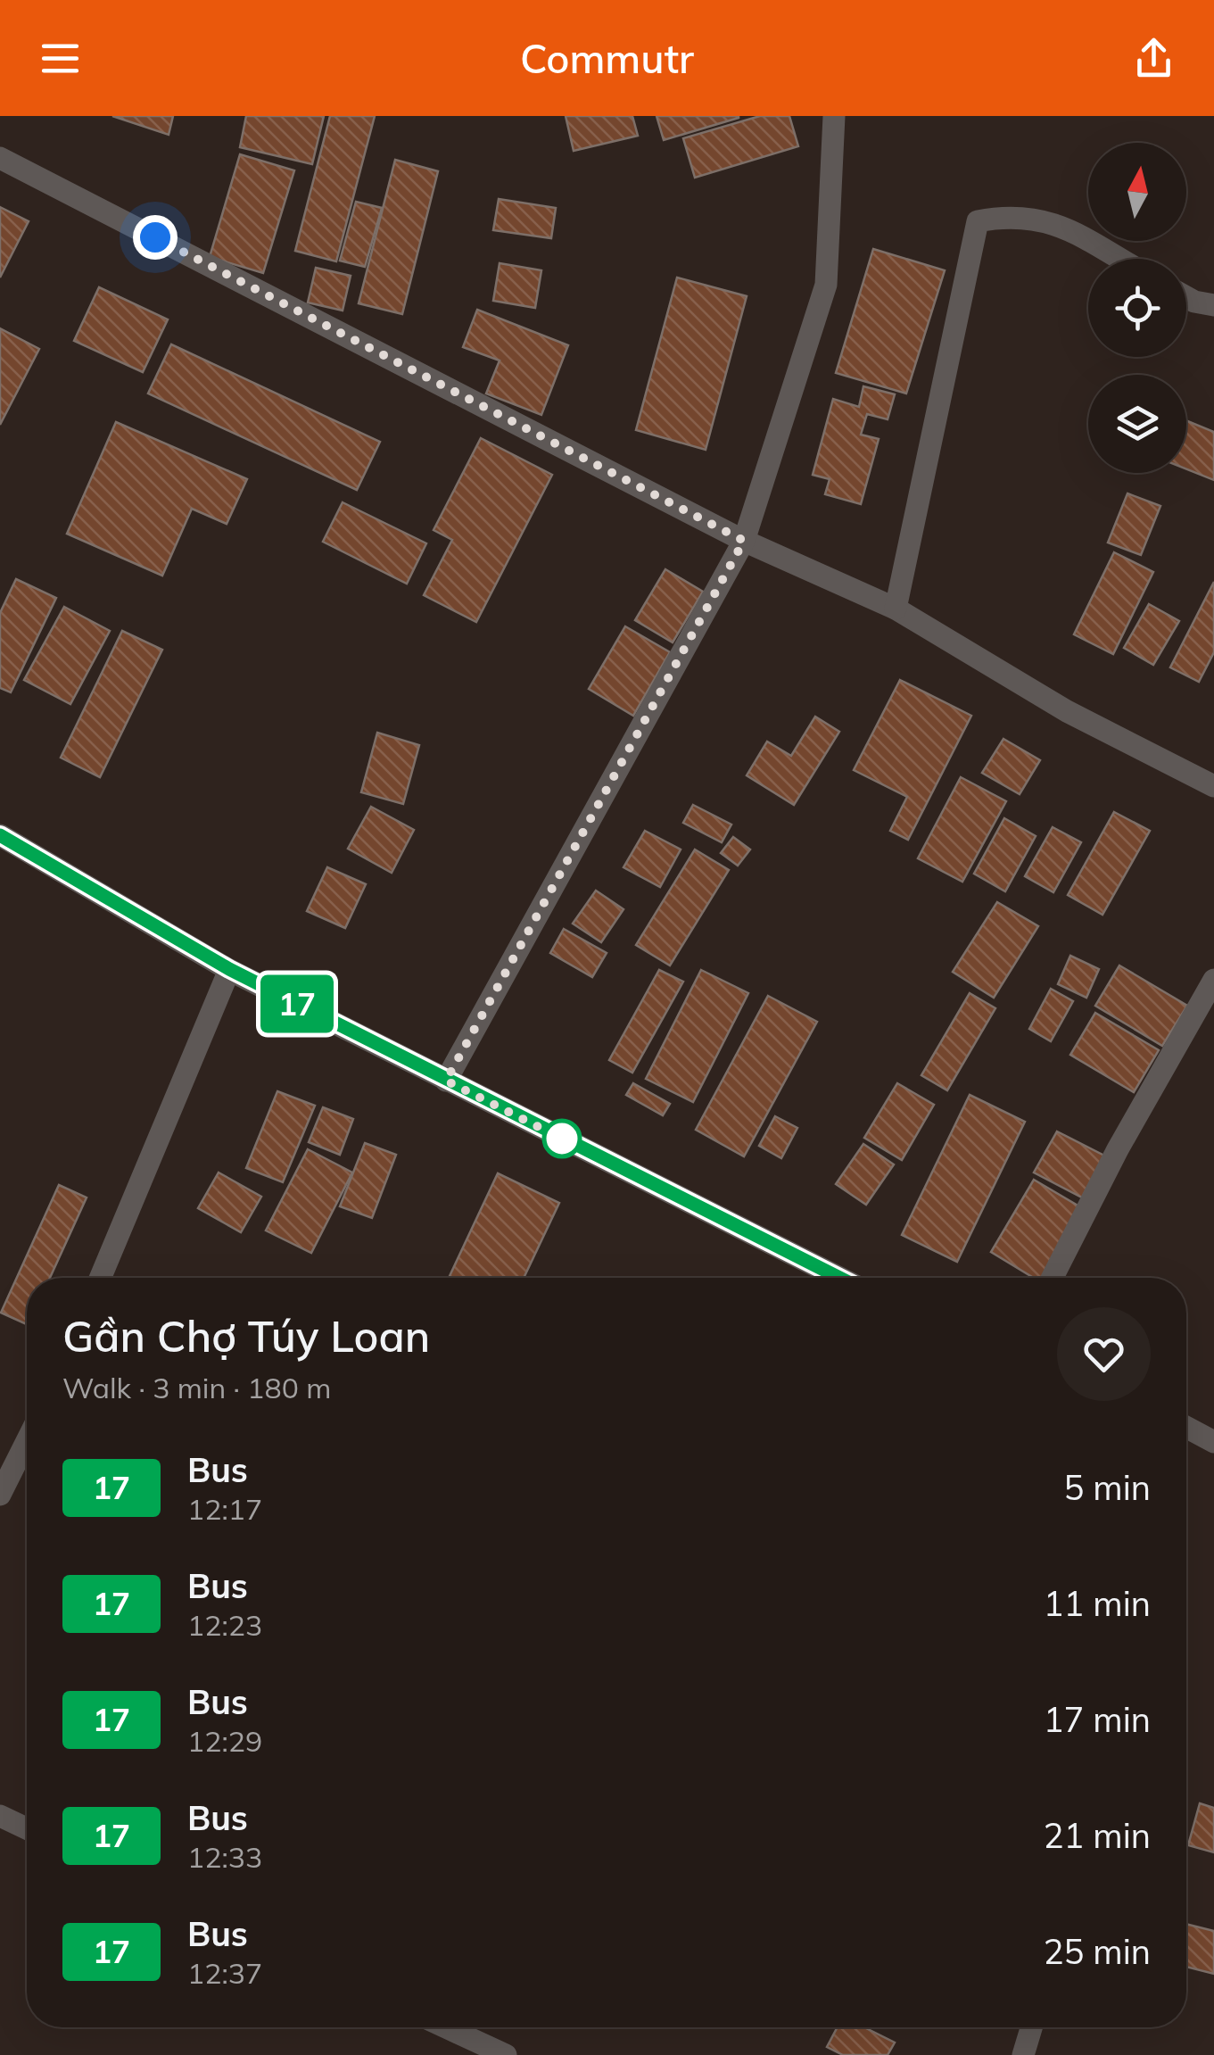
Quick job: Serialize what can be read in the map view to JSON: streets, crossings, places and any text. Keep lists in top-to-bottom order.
{
  "lines": ["bus line 17"],
  "north": "top",
  "page": {
    "header": "Commutr",
    "on_map": "17",
    "heading": ["Gần Chợ Túy Loan", "Walk · 3 min · 180 m"],
    "list": [
      {
        "mark": "17",
        "name": "Bus",
        "note": "12:17",
        "value": "5 min"
      },
      {
        "mark": "17",
        "name": "Bus",
        "note": "12:23",
        "value": "11 min"
      },
      {
        "mark": "17",
        "name": "Bus",
        "note": "12:29",
        "value": "17 min"
      },
      {
        "mark": "17",
        "name": "Bus",
        "note": "12:33",
        "value": "21 min"
      },
      {
        "mark": "17",
        "name": "Bus",
        "note": "12:37",
        "value": "25 min"
      }
    ]
  }
}
